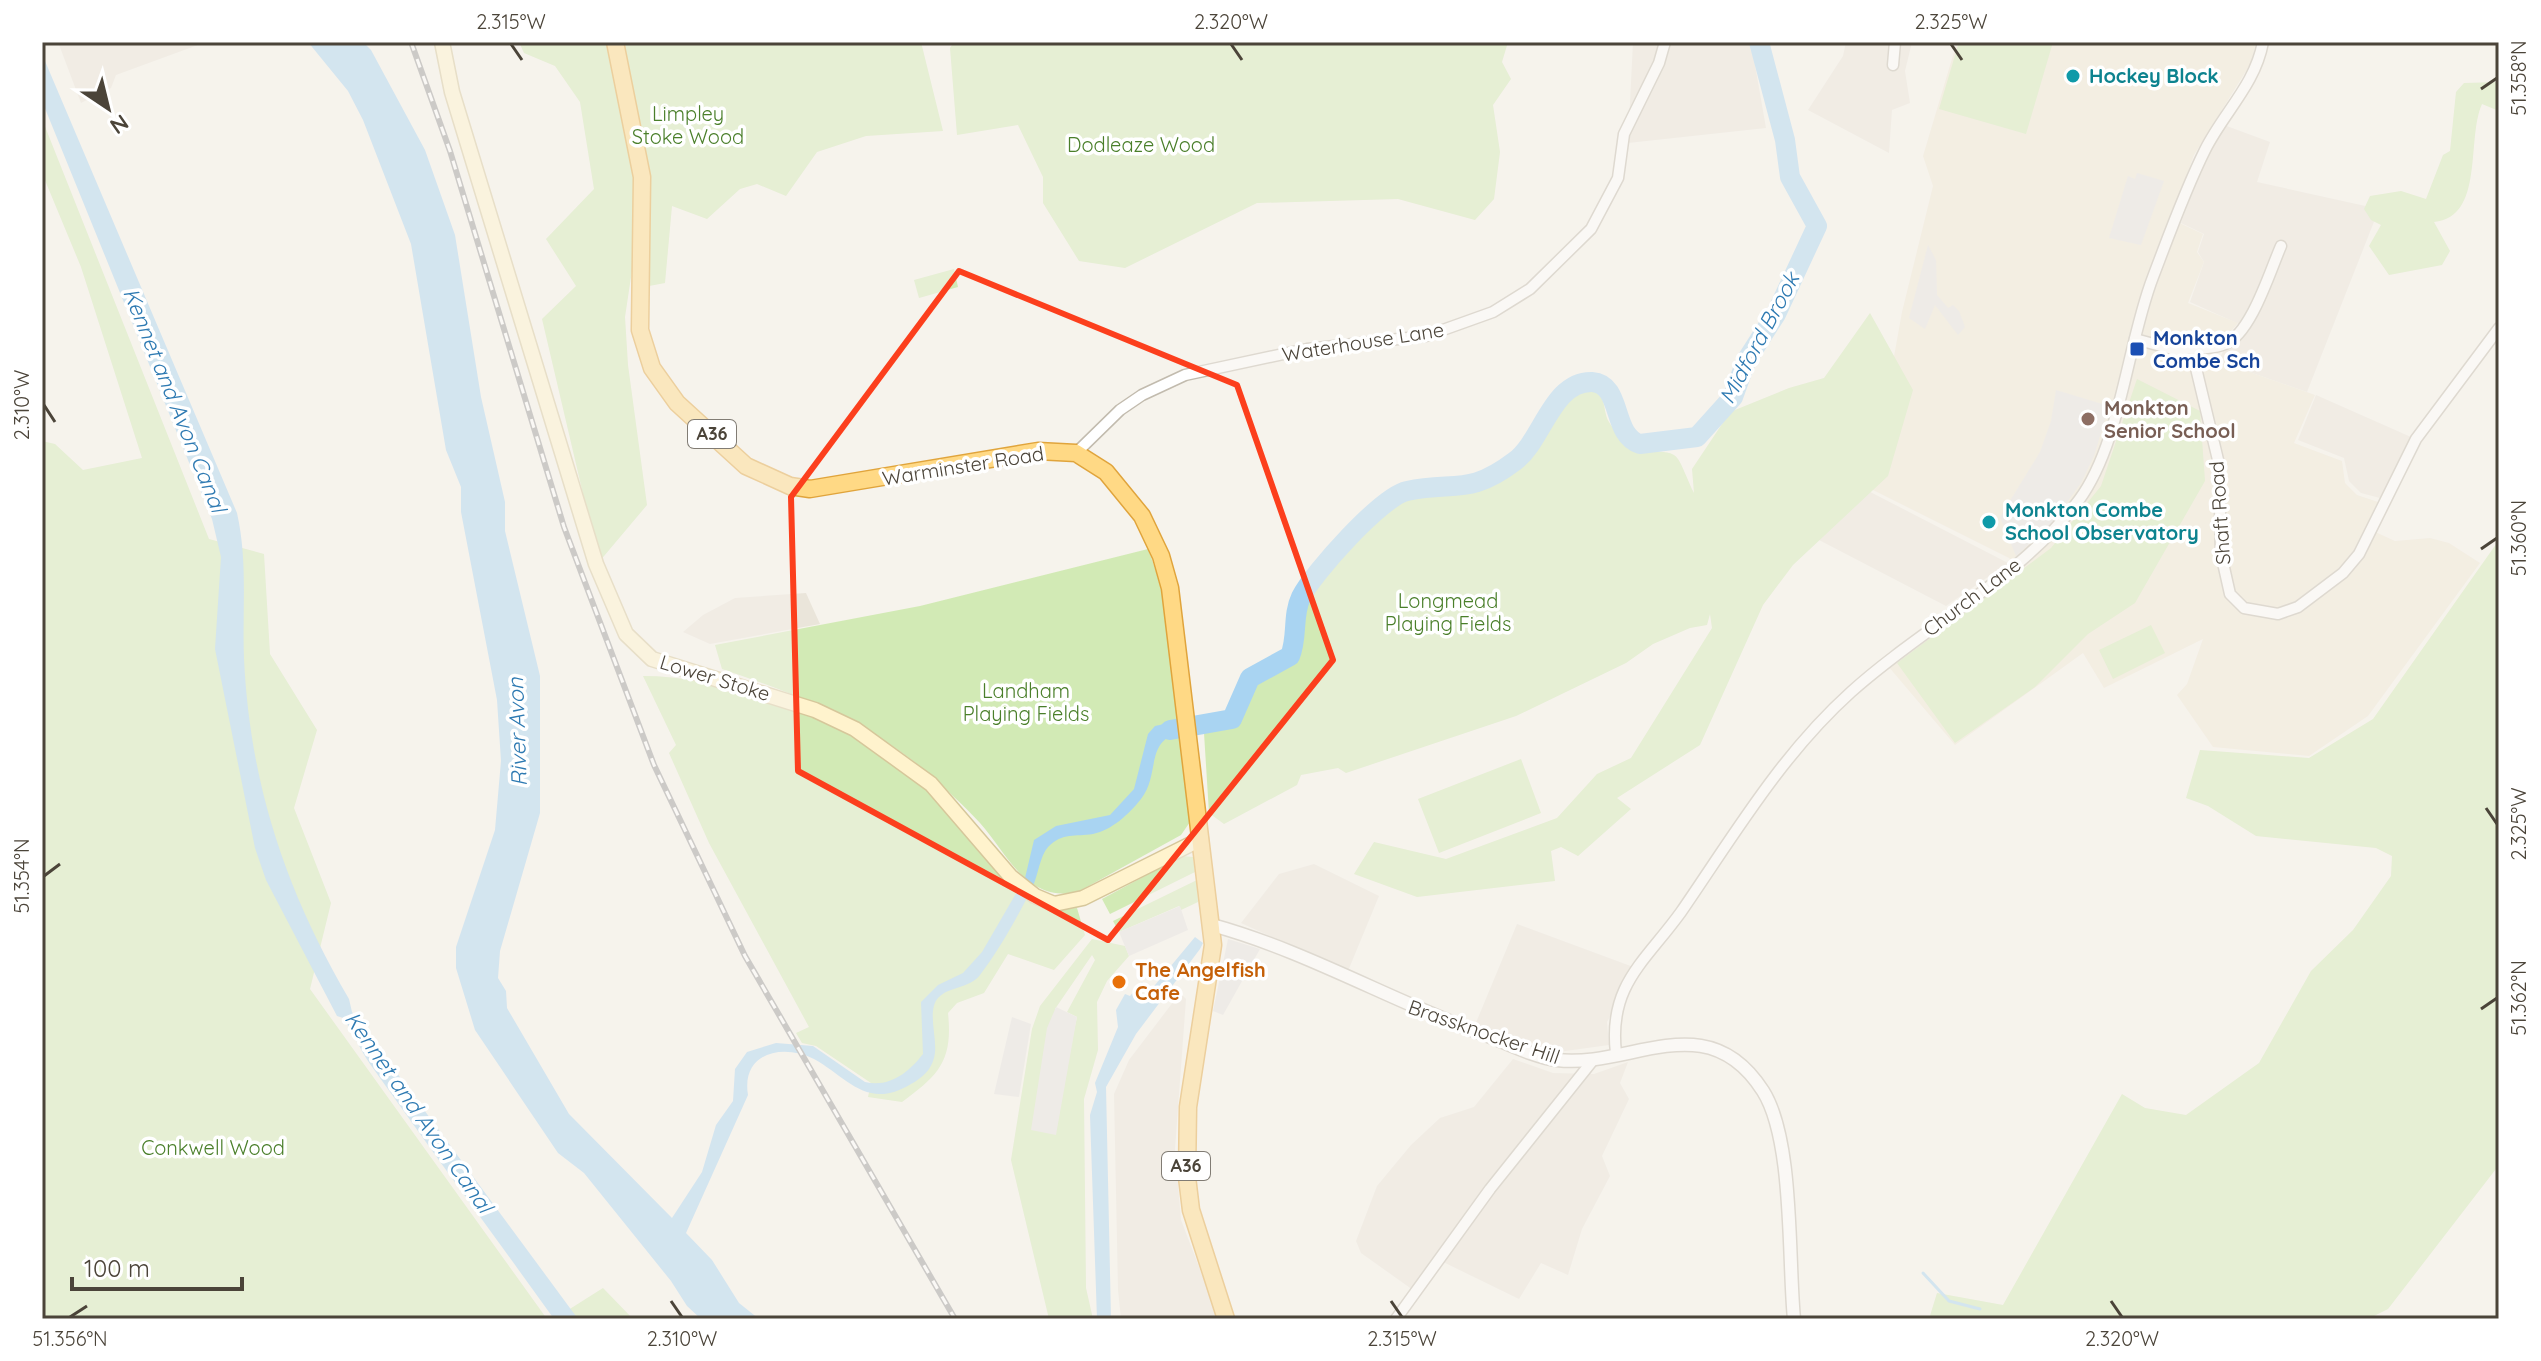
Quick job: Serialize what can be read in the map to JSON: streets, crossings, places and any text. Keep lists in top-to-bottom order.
{
  "streets": {
    "highway": ["A36", "Warminster Road"],
    "main road": ["Lower Stoke"],
    "street": [
      "Waterhouse Lane",
      "Shaft Road",
      "Church Lane",
      "Brassknocker Hill"
    ]
  },
  "crossings": [
    ["Waterhouse Lane", "Warminster Road"],
    ["Warminster Road", "Lower Stoke"],
    ["Warminster Road", "Brassknocker Hill"],
    ["Church Lane", "Brassknocker Hill"]
  ],
  "water": ["Midford Brook", "Kennet and Avon Canal", "River Avon"],
  "parks": [
    "Limpley Stoke Wood",
    "Dodleaze Wood",
    "Longmead Playing Fields",
    "Landham Playing Fields",
    "Conkwell Wood"
  ],
  "places": {
    "other": [
      "Hockey Block",
      "Monkton Senior School",
      "Monkton Combe School Observatory",
      "The Angelfish Cafe"
    ],
    "transit": ["Monkton Combe Sch"]
  },
  "scale_bar": "100 m",
  "north": "bottom right",
  "coordinates": [
    "2.315°W",
    "2.320°W",
    "2.325°W",
    "51.358°N",
    "2.310°W",
    "51.360°N",
    "51.354°N",
    "51.362°N",
    "51.356°N"
  ]
}
